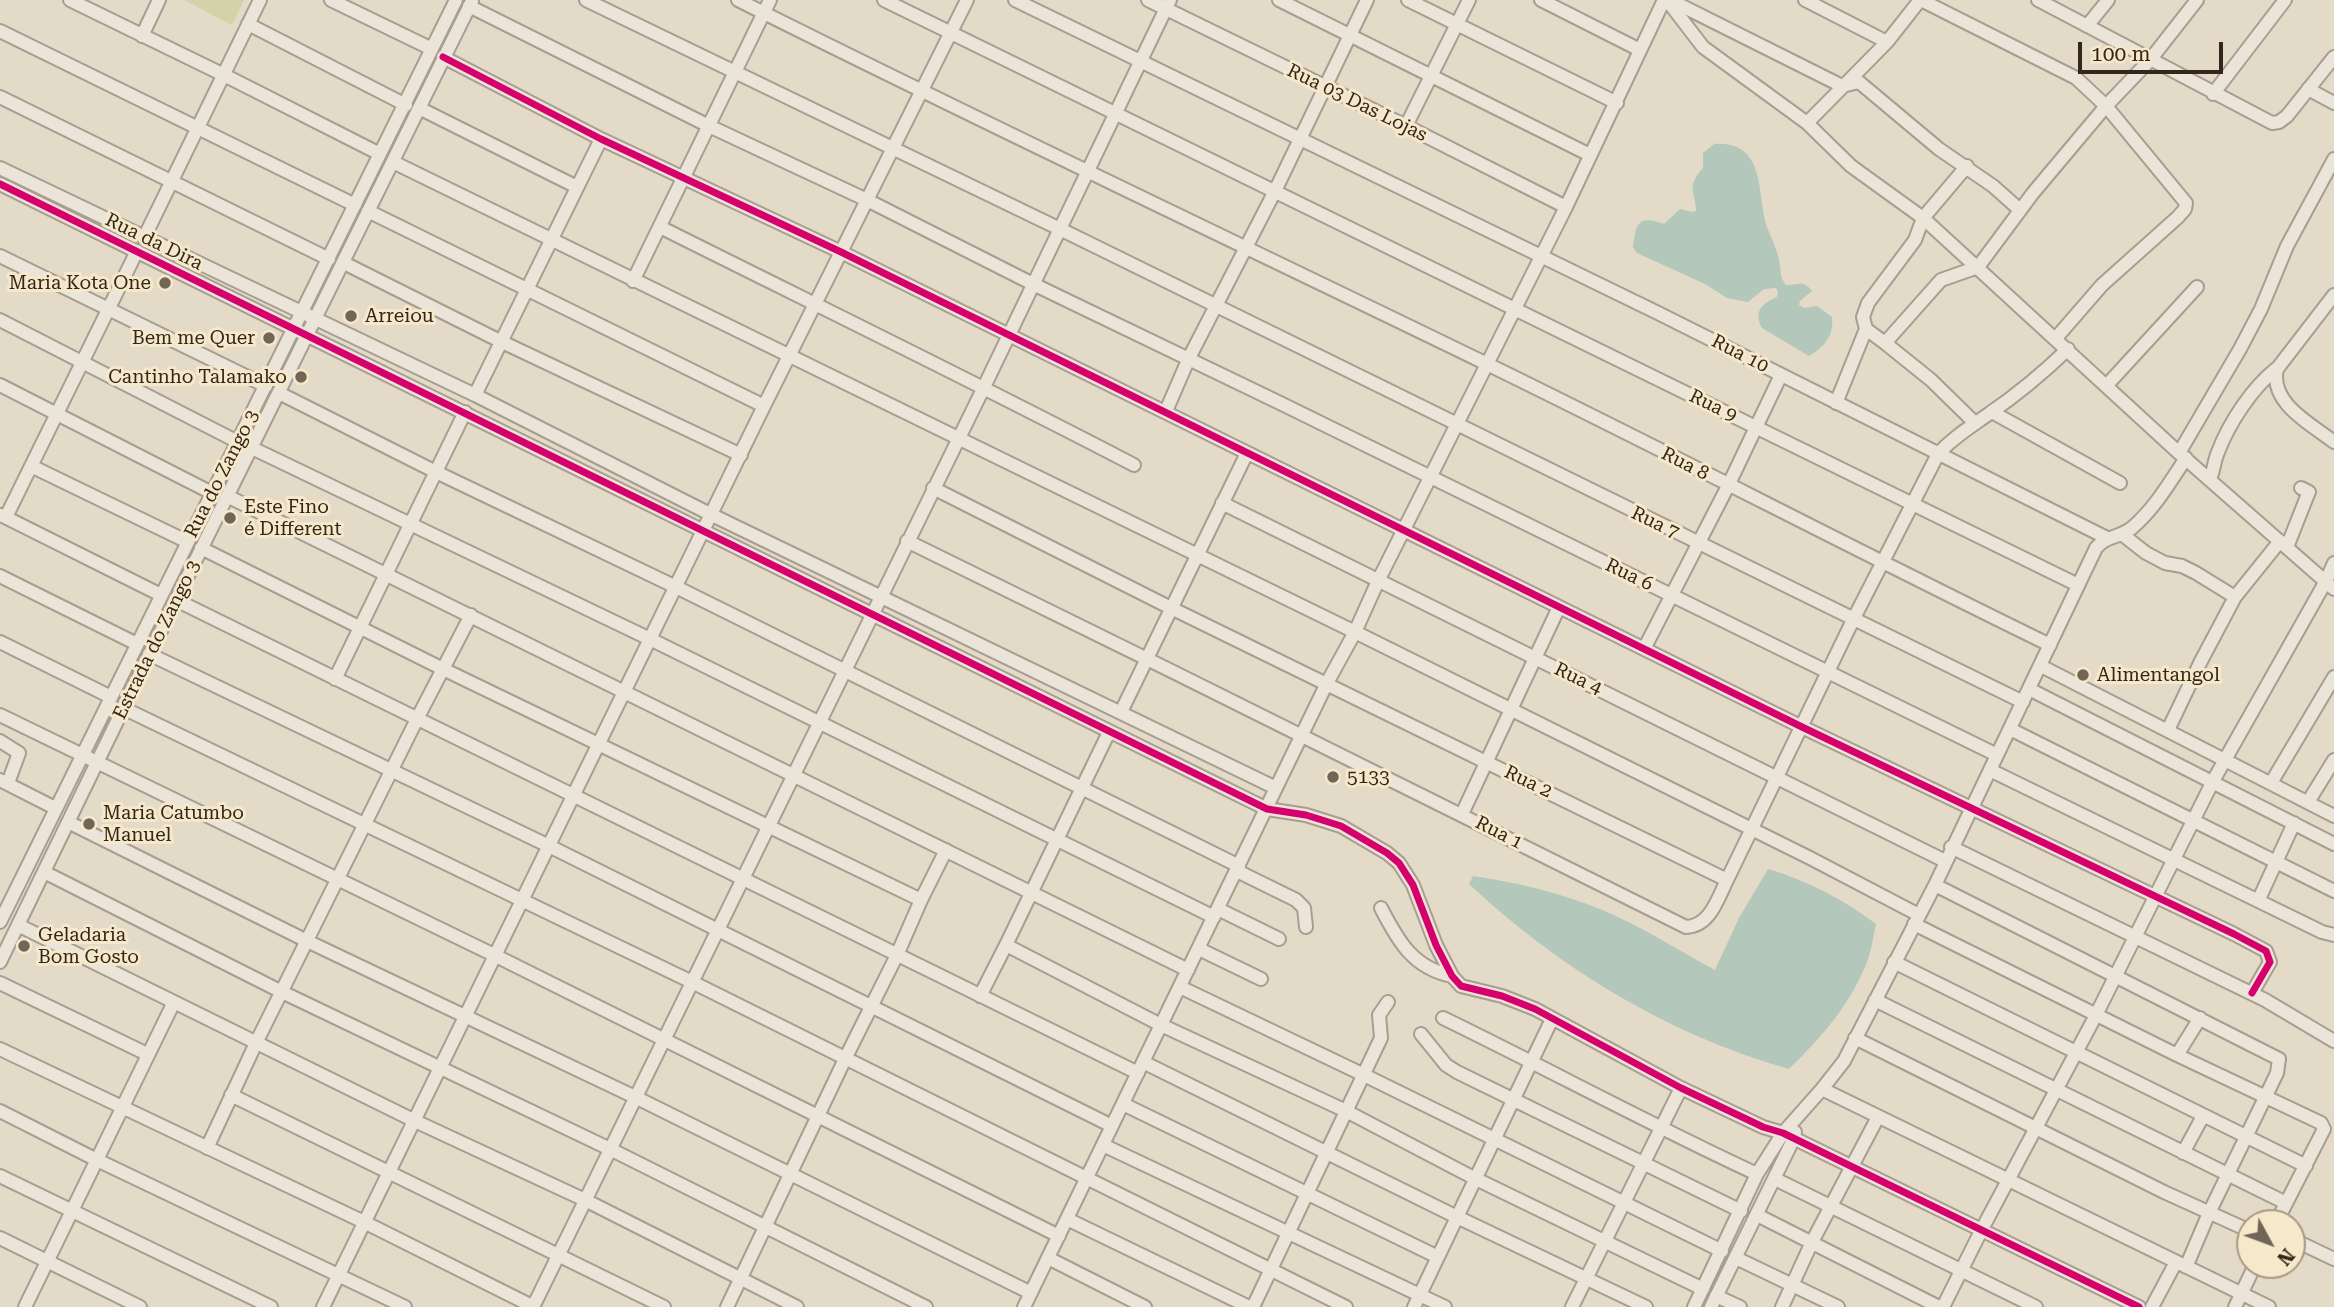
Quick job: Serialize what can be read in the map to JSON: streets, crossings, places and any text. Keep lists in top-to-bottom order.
{
  "streets": {
    "street": [
      "Rua 03 Das Lojas",
      "Rua da Dira",
      "Rua 10",
      "Rua 9",
      "Rua 8",
      "Rua do Zango 3",
      "Rua 7",
      "Rua 6",
      "Estrada do Zango 3",
      "Rua 4",
      "Rua 2",
      "Rua 1"
    ]
  },
  "crossings": [
    ["Rua da Dira", "Rua do Zango 3"],
    ["Rua da Dira", "Estrada do Zango 3"],
    ["Rua do Zango 3", "Estrada do Zango 3"],
    ["Rua 2", "Rua 1"]
  ],
  "places": [
    "Maria Kota One",
    "Arreiou",
    "Bem me Quer",
    "Cantinho Talamako",
    "Este Fino é Different",
    "Alimentangol",
    "5133",
    "Maria Catumbo Manuel",
    "Geladaria Bom Gosto"
  ],
  "scale_bar": "100 m",
  "north": "bottom right"
}
